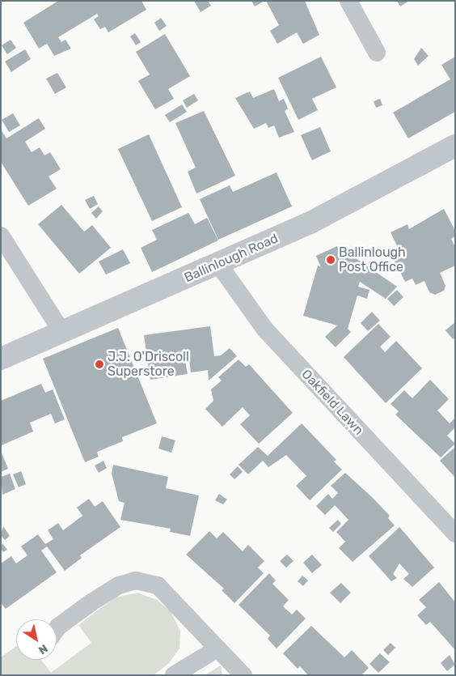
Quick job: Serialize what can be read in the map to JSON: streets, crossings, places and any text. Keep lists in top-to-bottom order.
{
  "streets": {
    "street": ["Ballinlough Road", "Oakfield Lawn"]
  },
  "crossings": [
    ["Ballinlough Road", "Oakfield Lawn"]
  ],
  "places": ["Ballinlough Post Office", "J.J. O'Driscoll Superstore"],
  "north": "bottom right"
}
